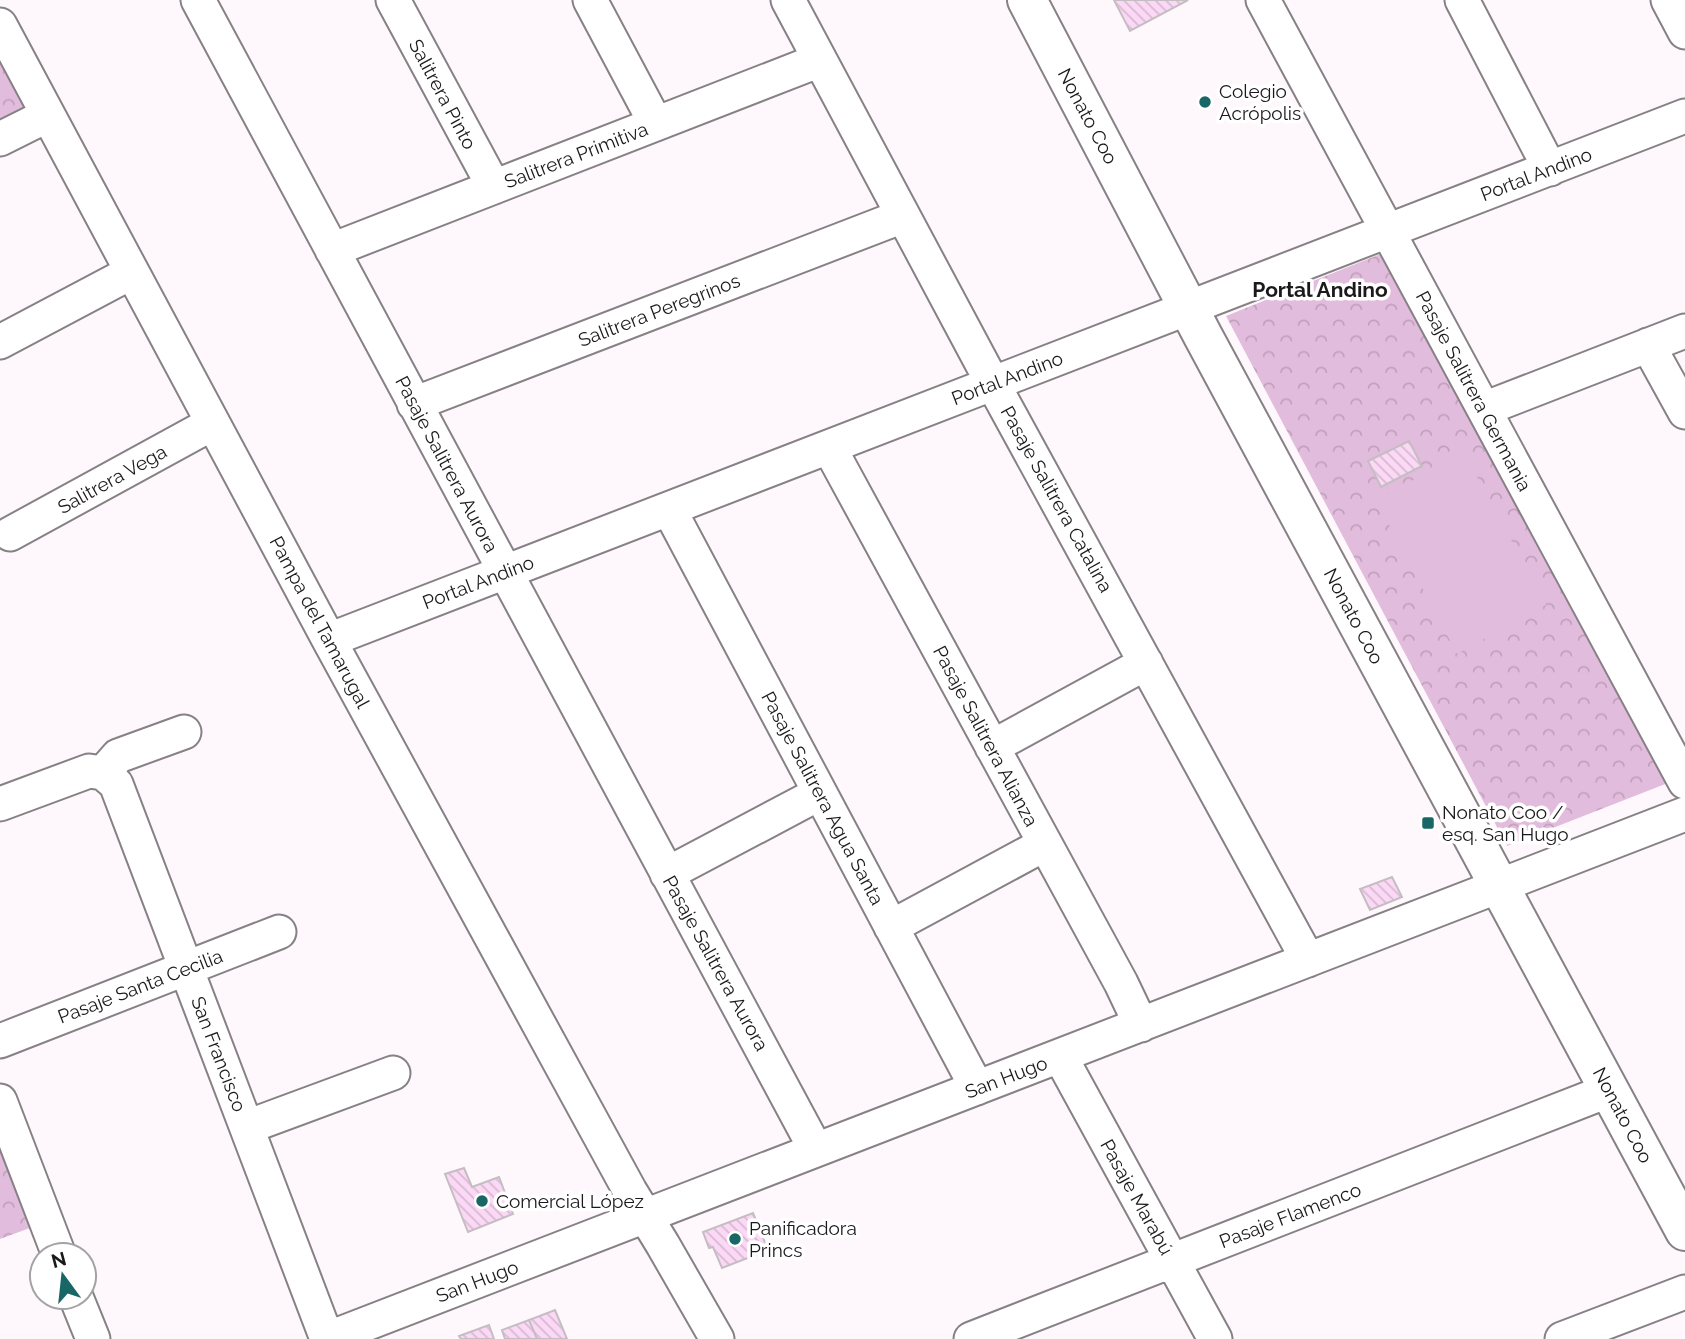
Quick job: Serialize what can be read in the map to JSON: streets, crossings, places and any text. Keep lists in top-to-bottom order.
{
  "streets": {
    "main road": ["Nonato Coo"],
    "street": [
      "Salitrera Pinto",
      "Salitrera Primitiva",
      "Portal Andino",
      "Salitrera Peregrinos",
      "Pasaje Salitrera Germania",
      "Pasaje Salitrera Aurora",
      "Salitrera Vega",
      "Pasaje Salitrera Catalina",
      "Pampa del Tamarugal",
      "Pasaje Salitrera Alianza",
      "Pasaje Salitrera Agua Santa",
      "Pasaje Santa Cecilia",
      "San Francisco",
      "San Hugo",
      "Pasaje Marabú",
      "Pasaje Flamenco"
    ]
  },
  "crossings": [
    ["Salitrera Pinto", "Salitrera Primitiva"],
    ["Nonato Coo", "Portal Andino"],
    ["Nonato Coo", "San Hugo"],
    ["Nonato Coo", "Pasaje Flamenco"],
    ["Salitrera Primitiva", "Pasaje Salitrera Aurora"],
    ["Salitrera Primitiva", "Pasaje Salitrera Catalina"],
    ["Portal Andino", "Pasaje Salitrera Germania"],
    ["Portal Andino", "Pasaje Salitrera Aurora"],
    ["Portal Andino", "Pasaje Salitrera Catalina"],
    ["Portal Andino", "Pampa del Tamarugal"],
    ["Portal Andino", "Pasaje Salitrera Alianza"],
    ["Portal Andino", "Pasaje Salitrera Agua Santa"],
    ["Salitrera Peregrinos", "Pasaje Salitrera Aurora"],
    ["Salitrera Peregrinos", "Pasaje Salitrera Catalina"],
    ["Pasaje Salitrera Aurora", "San Hugo"],
    ["Salitrera Vega", "Pampa del Tamarugal"],
    ["Pasaje Salitrera Catalina", "San Hugo"],
    ["Pampa del Tamarugal", "San Hugo"],
    ["Pasaje Salitrera Alianza", "San Hugo"],
    ["Pasaje Salitrera Agua Santa", "San Hugo"],
    ["Pasaje Santa Cecilia", "San Francisco"],
    ["San Francisco", "San Hugo"],
    ["San Hugo", "Pasaje Marabú"],
    ["Pasaje Marabú", "Pasaje Flamenco"]
  ],
  "districts": ["Portal Andino"],
  "places": {
    "other": ["Colegio Acrópolis", "Comercial López", "Panificadora Princs"],
    "transit": ["Nonato Coo / esq. San Hugo"]
  },
  "north": "top"
}
